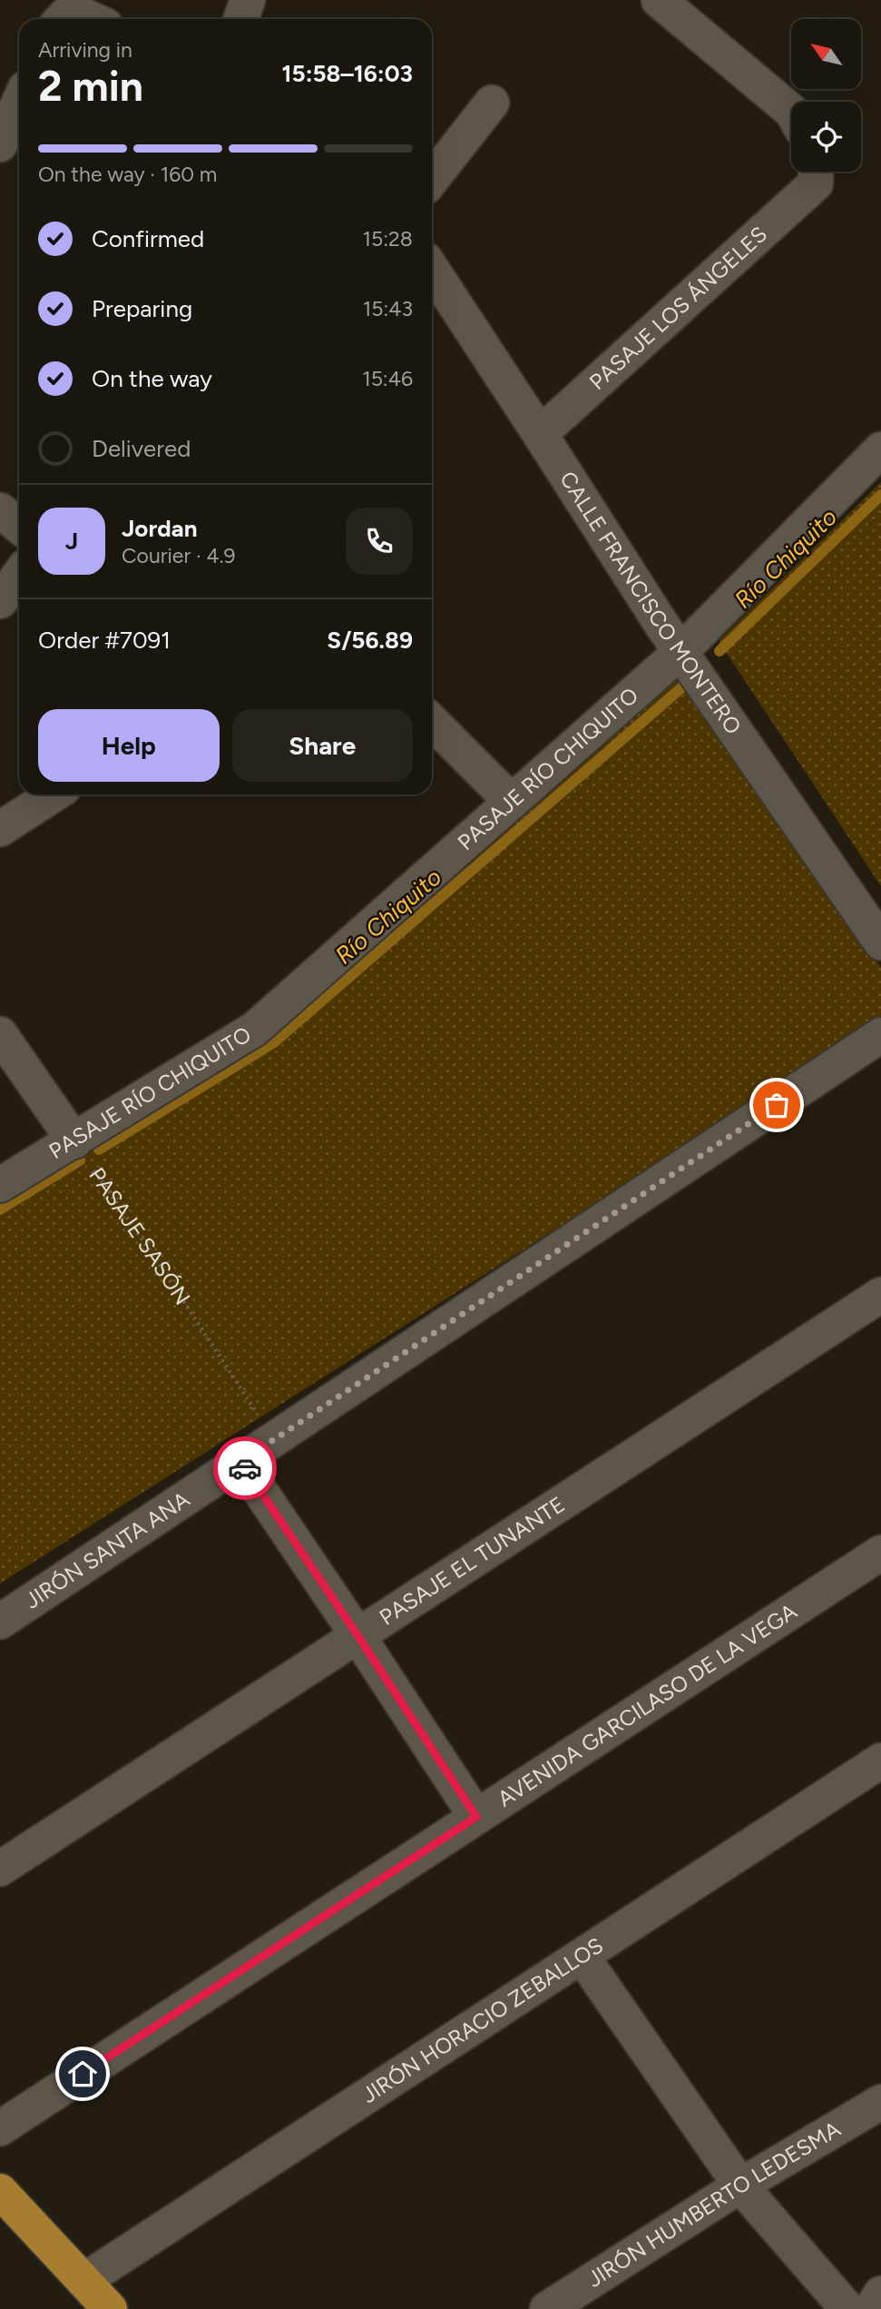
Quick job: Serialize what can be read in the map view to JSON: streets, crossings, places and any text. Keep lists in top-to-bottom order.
{
  "streets": {
    "street": [
      "PASAJE LOS ÁNGELES",
      "CALLE FRANCISCO MONTERO",
      "PASAJE RÍO CHIQUITO",
      "JIRÓN SANTA ANA",
      "PASAJE EL TUNANTE",
      "AVENIDA GARCILASO DE LA VEGA",
      "JIRÓN HORACIO ZEBALLOS",
      "JIRÓN HUMBERTO LEDESMA"
    ],
    "path": ["PASAJE SASÓN"]
  },
  "crossings": [
    ["PASAJE LOS ÁNGELES", "CALLE FRANCISCO MONTERO"],
    ["CALLE FRANCISCO MONTERO", "PASAJE RÍO CHIQUITO"],
    ["PASAJE RÍO CHIQUITO", "PASAJE SASÓN"],
    ["PASAJE SASÓN", "JIRÓN SANTA ANA"]
  ],
  "water": ["Río Chiquito"],
  "north": "top left",
  "page": {
    "heading": ["2 min", "Arriving in", "15:58–16:03"],
    "panel": [
      "Jordan",
      "Courier · 4.9",
      "Order #7091",
      "S/56.89"
    ],
    "bar": "On the way · 160 m",
    "list": [
      ["Confirmed", "15:28"],
      ["Preparing", "15:43"],
      ["On the way", "15:46"],
      "Delivered"
    ],
    "round": "J",
    "buttons": ["Help", "Share"]
  }
}
